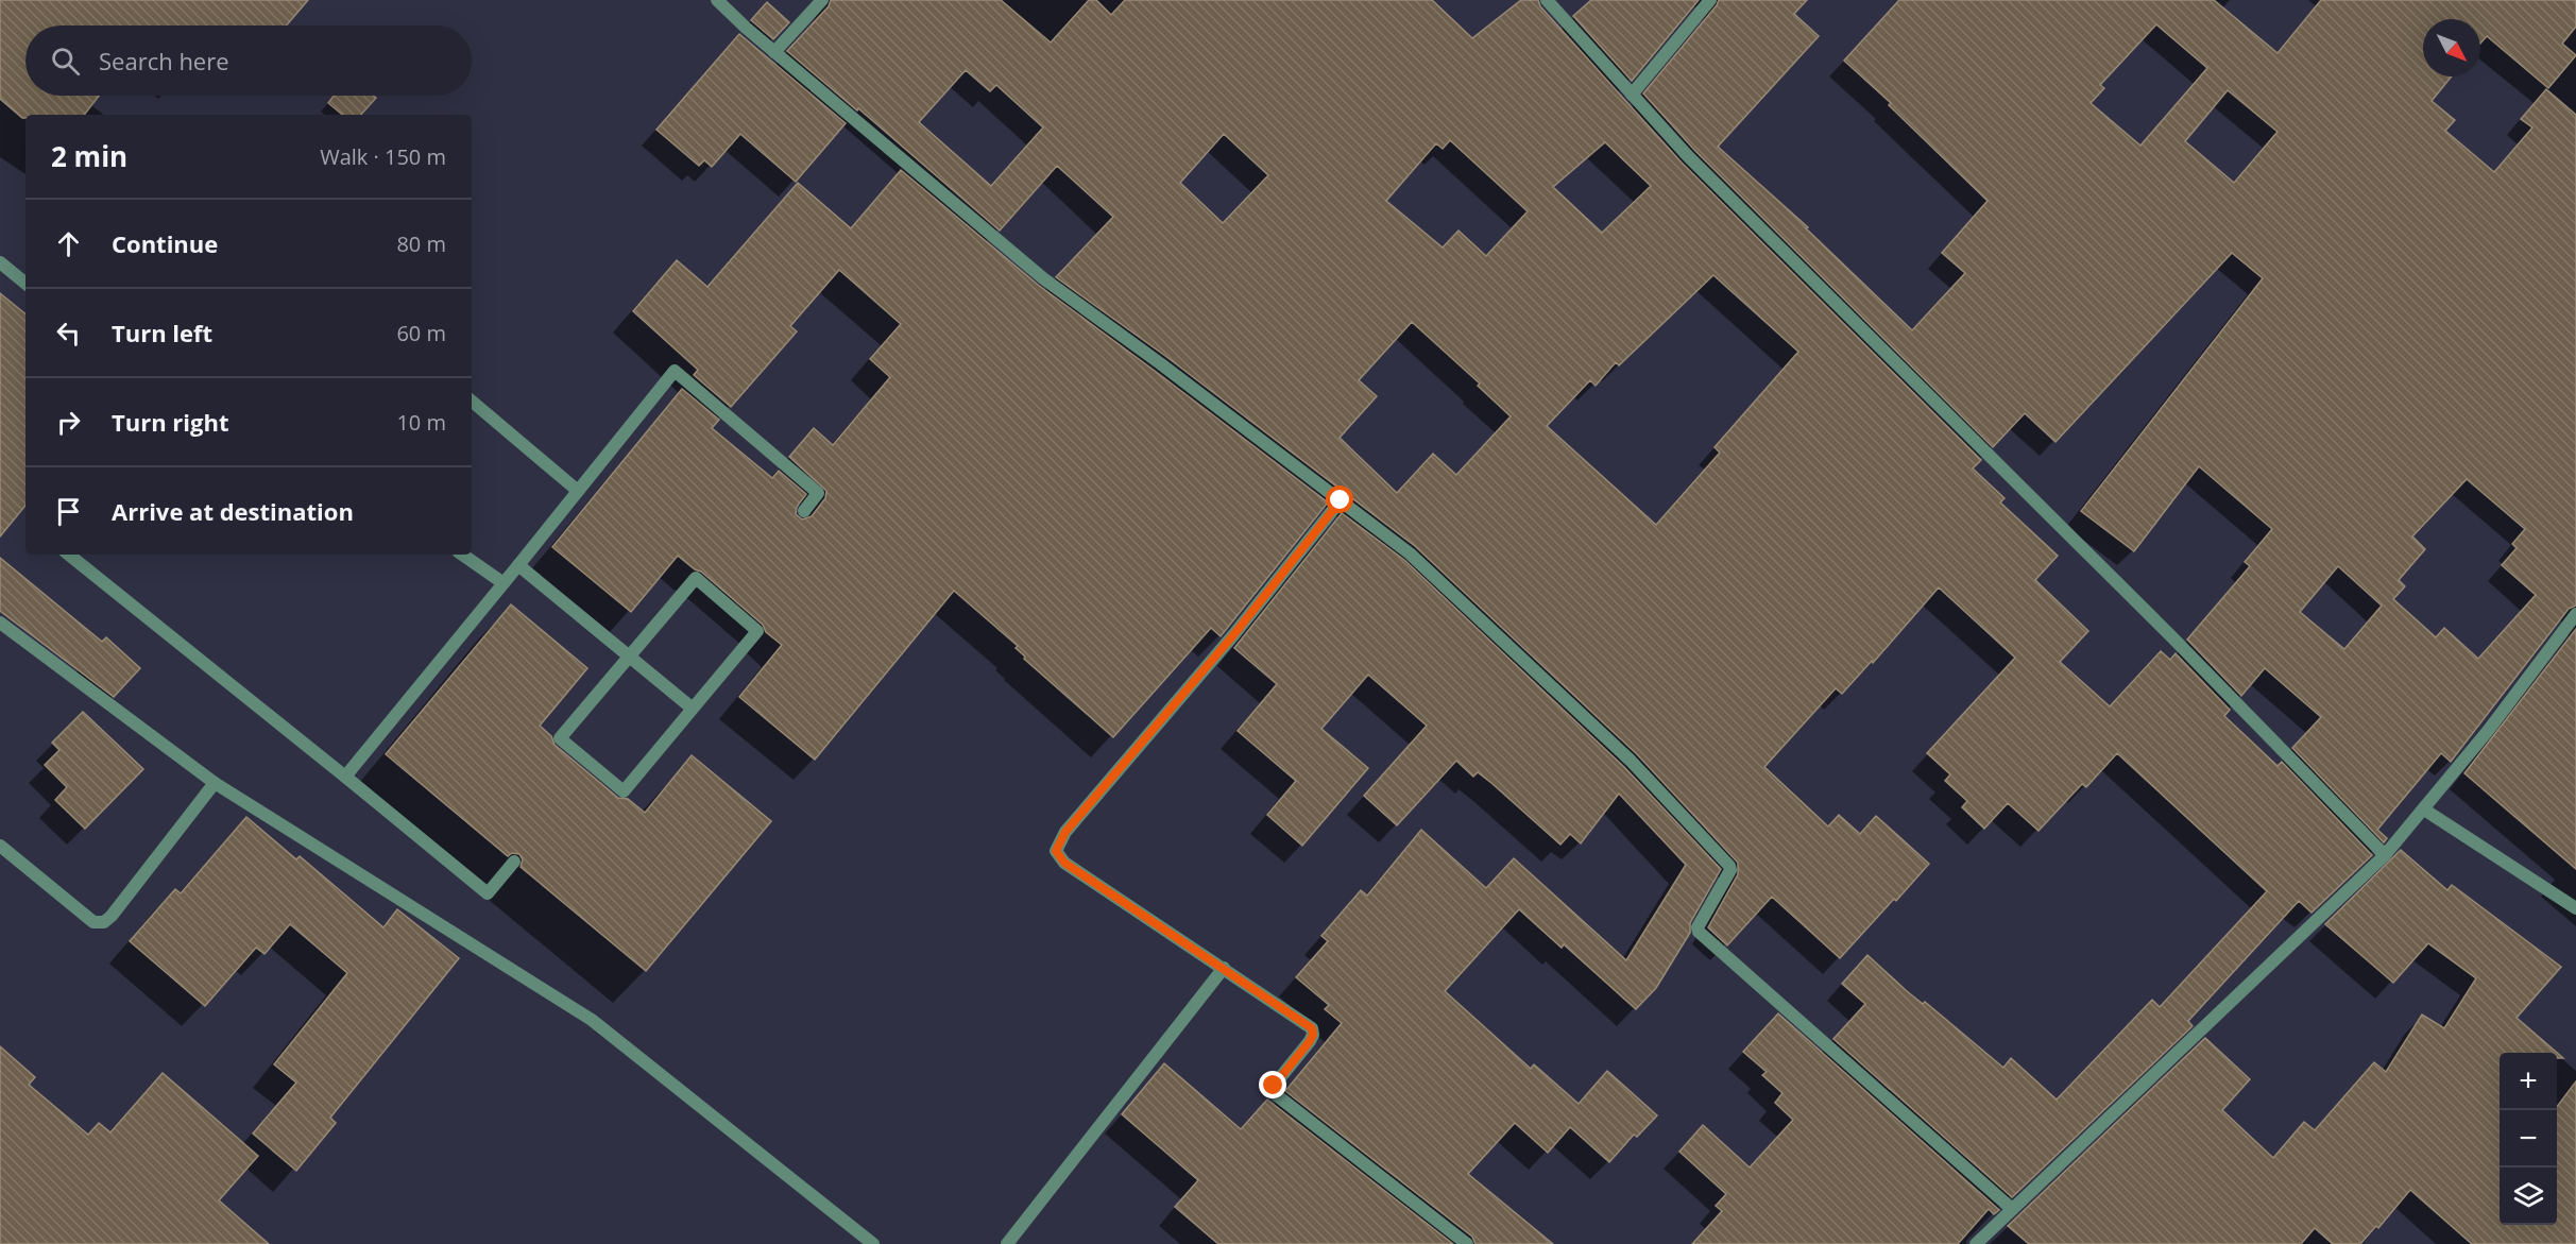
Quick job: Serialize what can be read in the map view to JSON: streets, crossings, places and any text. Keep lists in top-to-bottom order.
{
  "north": "bottom right",
  "page": {
    "search": "Search here",
    "heading": ["2 min", "Walk · 150 m"],
    "list": [
      ["Continue", "80 m"],
      ["Turn left", "60 m"],
      ["Turn right", "10 m"],
      "Arrive at destination"
    ],
    "map_buttons": ["+", "−"]
  }
}
